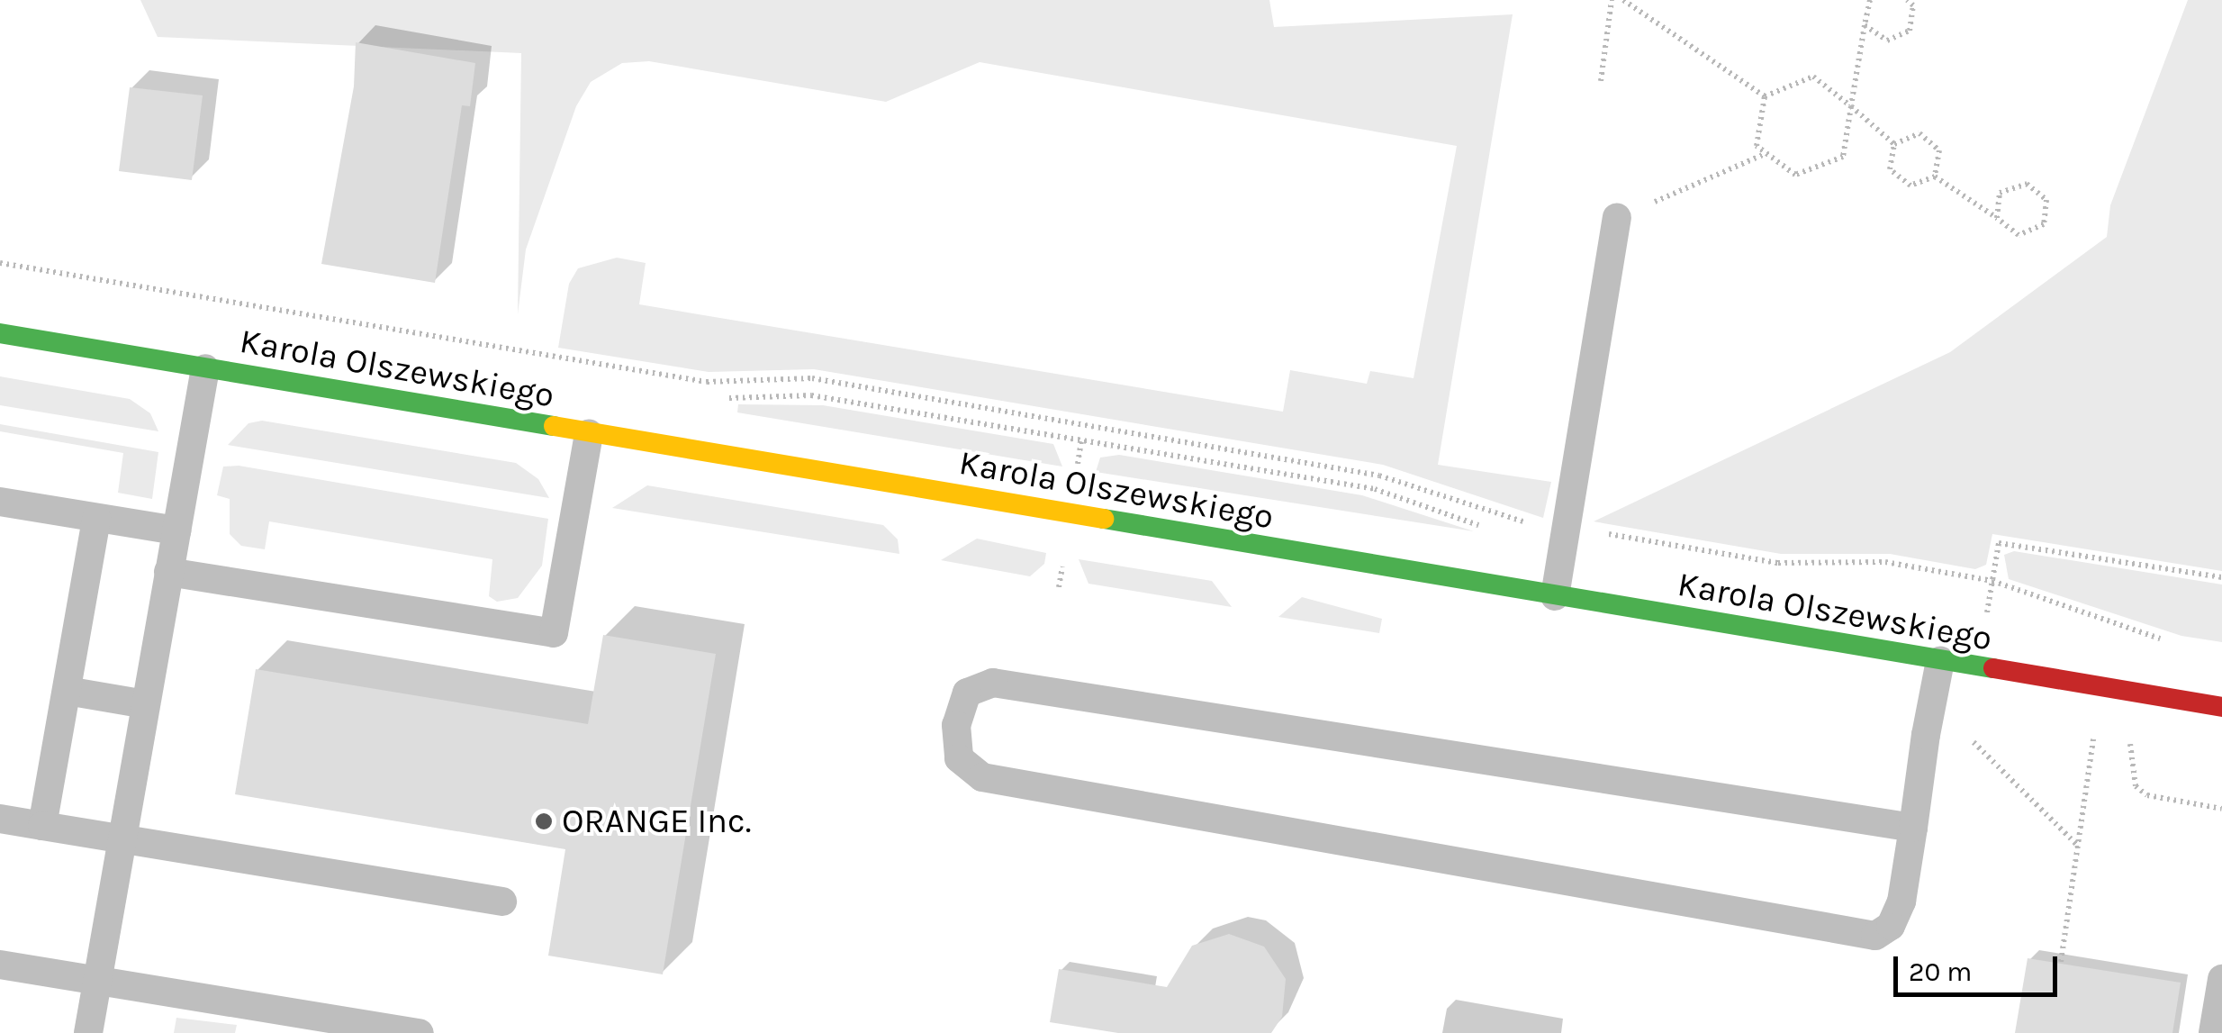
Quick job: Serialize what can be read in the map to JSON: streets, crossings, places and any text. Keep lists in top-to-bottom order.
{
  "streets": {
    "street": ["Karola Olszewskiego"]
  },
  "places": ["ORANGE Inc."],
  "scale_bar": "20 m"
}
